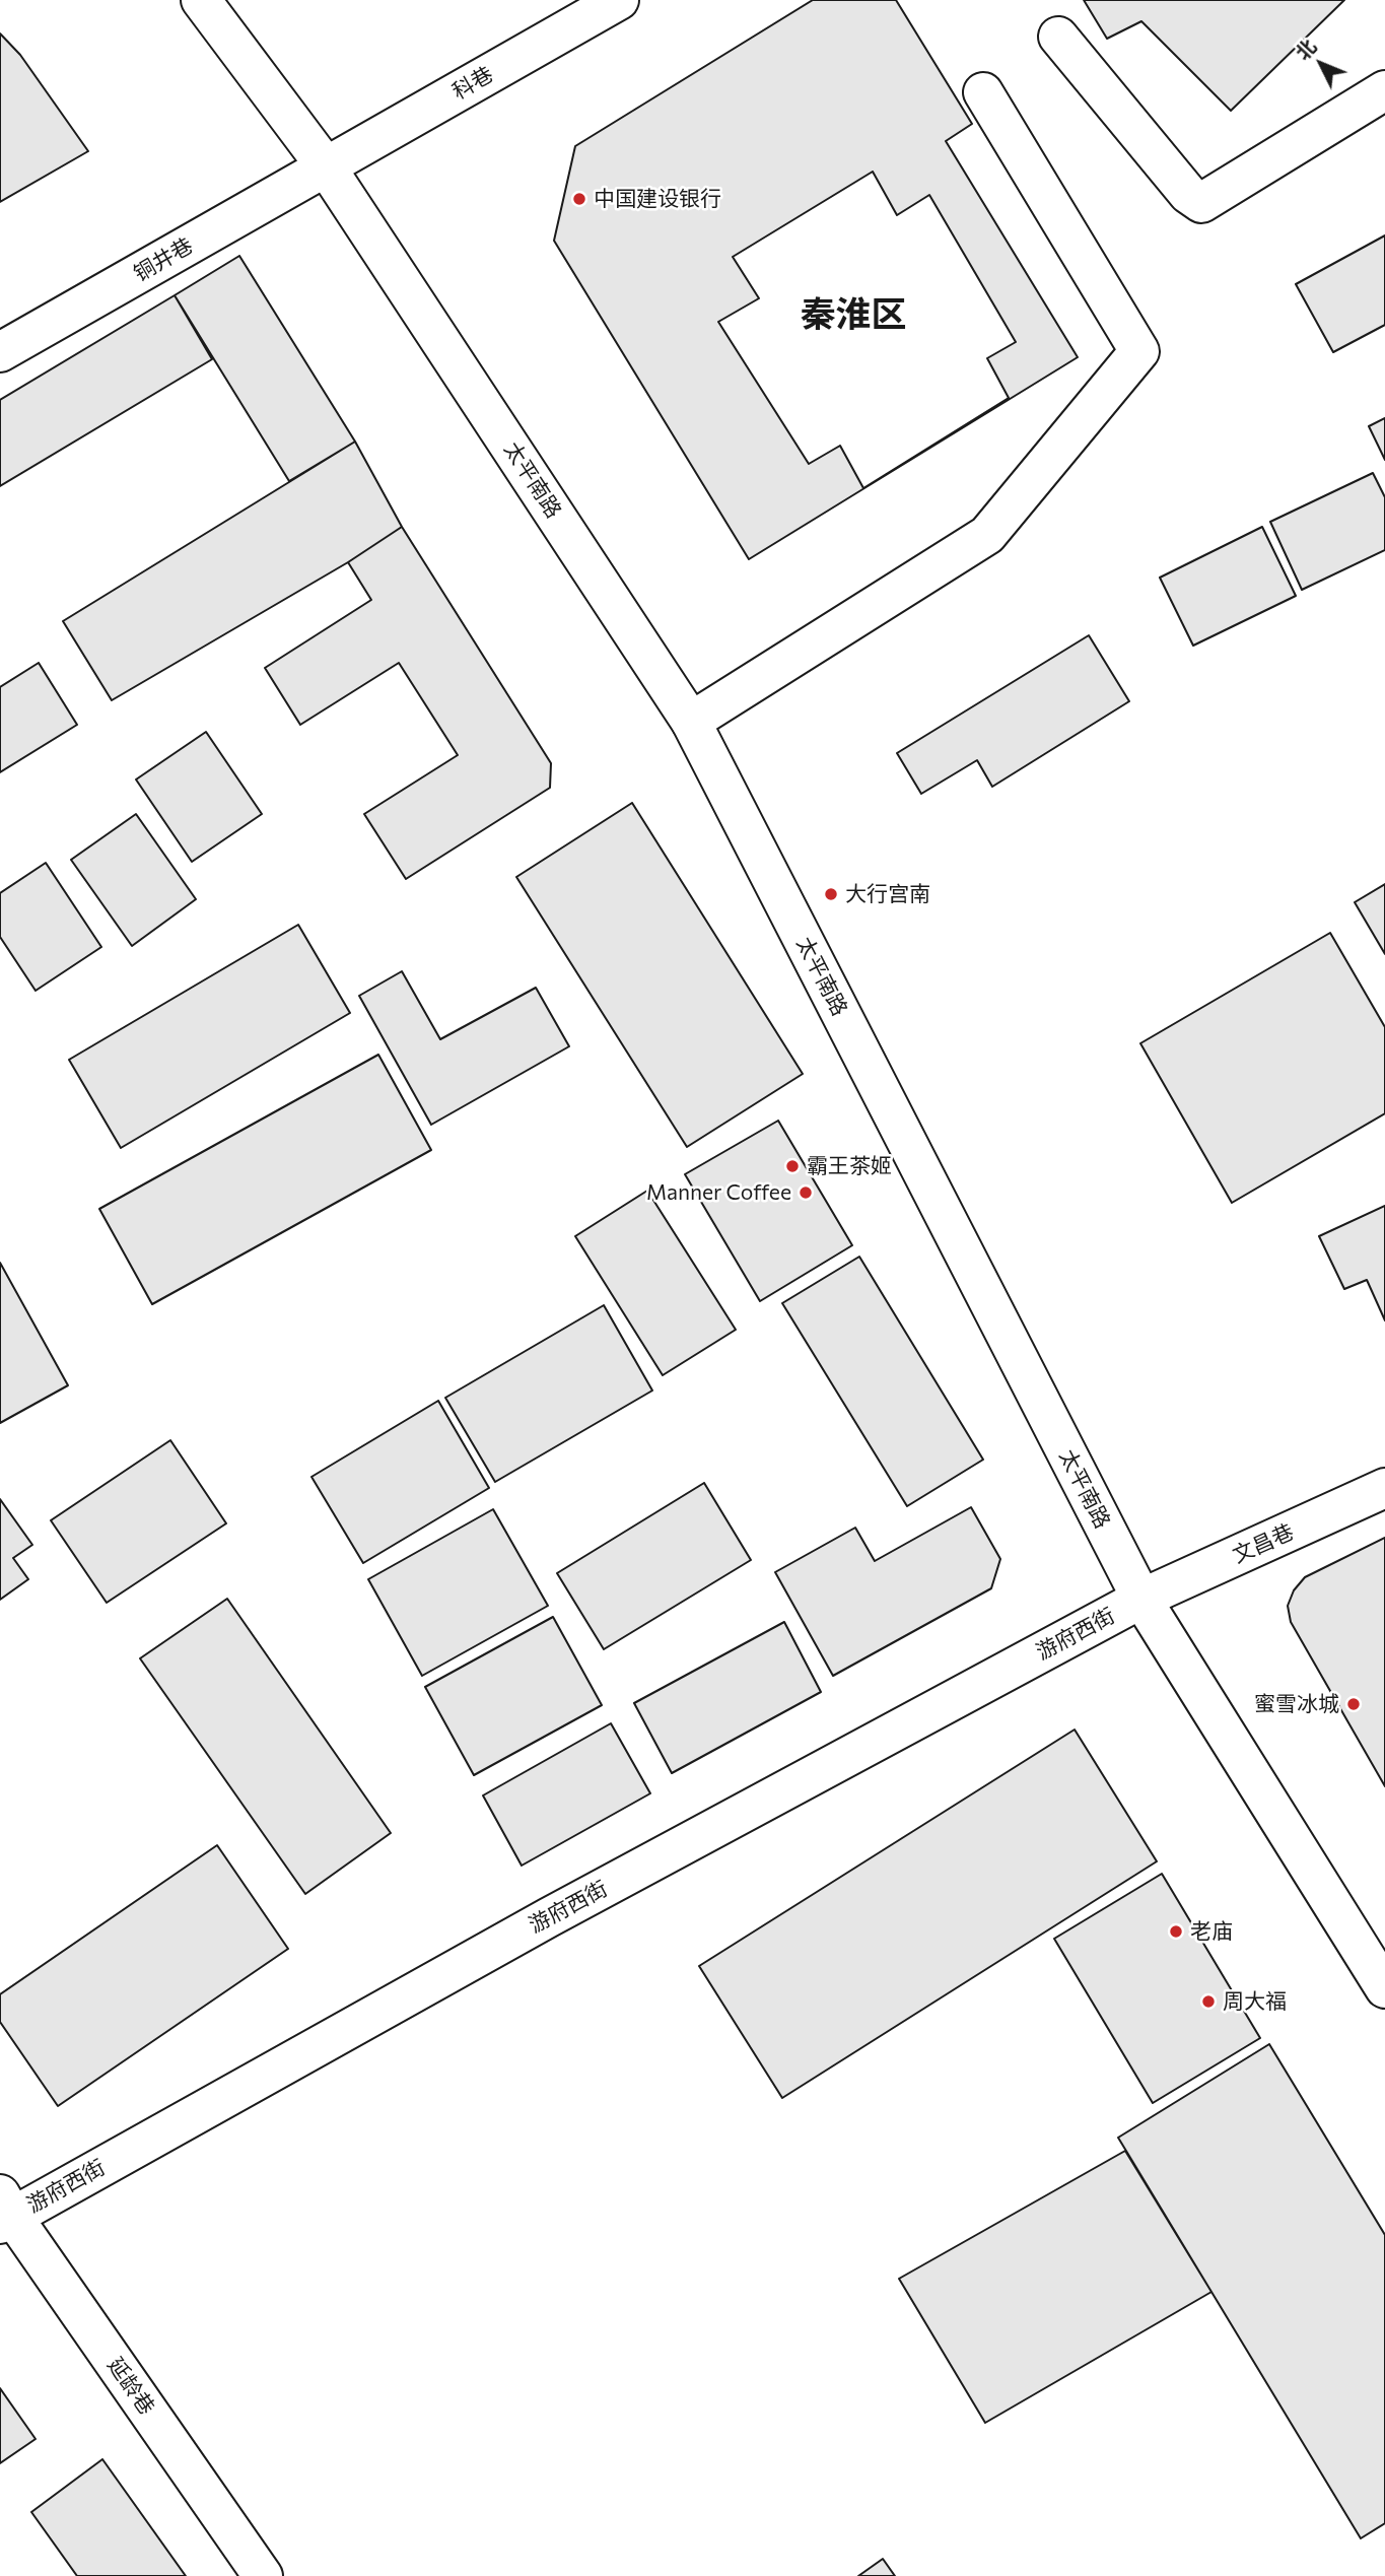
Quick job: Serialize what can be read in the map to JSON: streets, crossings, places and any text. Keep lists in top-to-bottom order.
{
  "streets": {
    "street": [
      "科巷",
      "铜井巷",
      "太平南路",
      "文昌巷",
      "游府西街",
      "延龄巷"
    ]
  },
  "crossings": [
    ["科巷", "铜井巷"],
    ["科巷", "太平南路"],
    ["铜井巷", "太平南路"],
    ["太平南路", "文昌巷"],
    ["太平南路", "游府西街"],
    ["文昌巷", "游府西街"],
    ["游府西街", "延龄巷"]
  ],
  "districts": ["秦淮区"],
  "places": [
    "中国建设银行",
    "大行宫南",
    "霸王茶姬",
    "Manner Coffee",
    "蜜雪冰城",
    "老庙",
    "周大福"
  ],
  "north": "top left"
}
